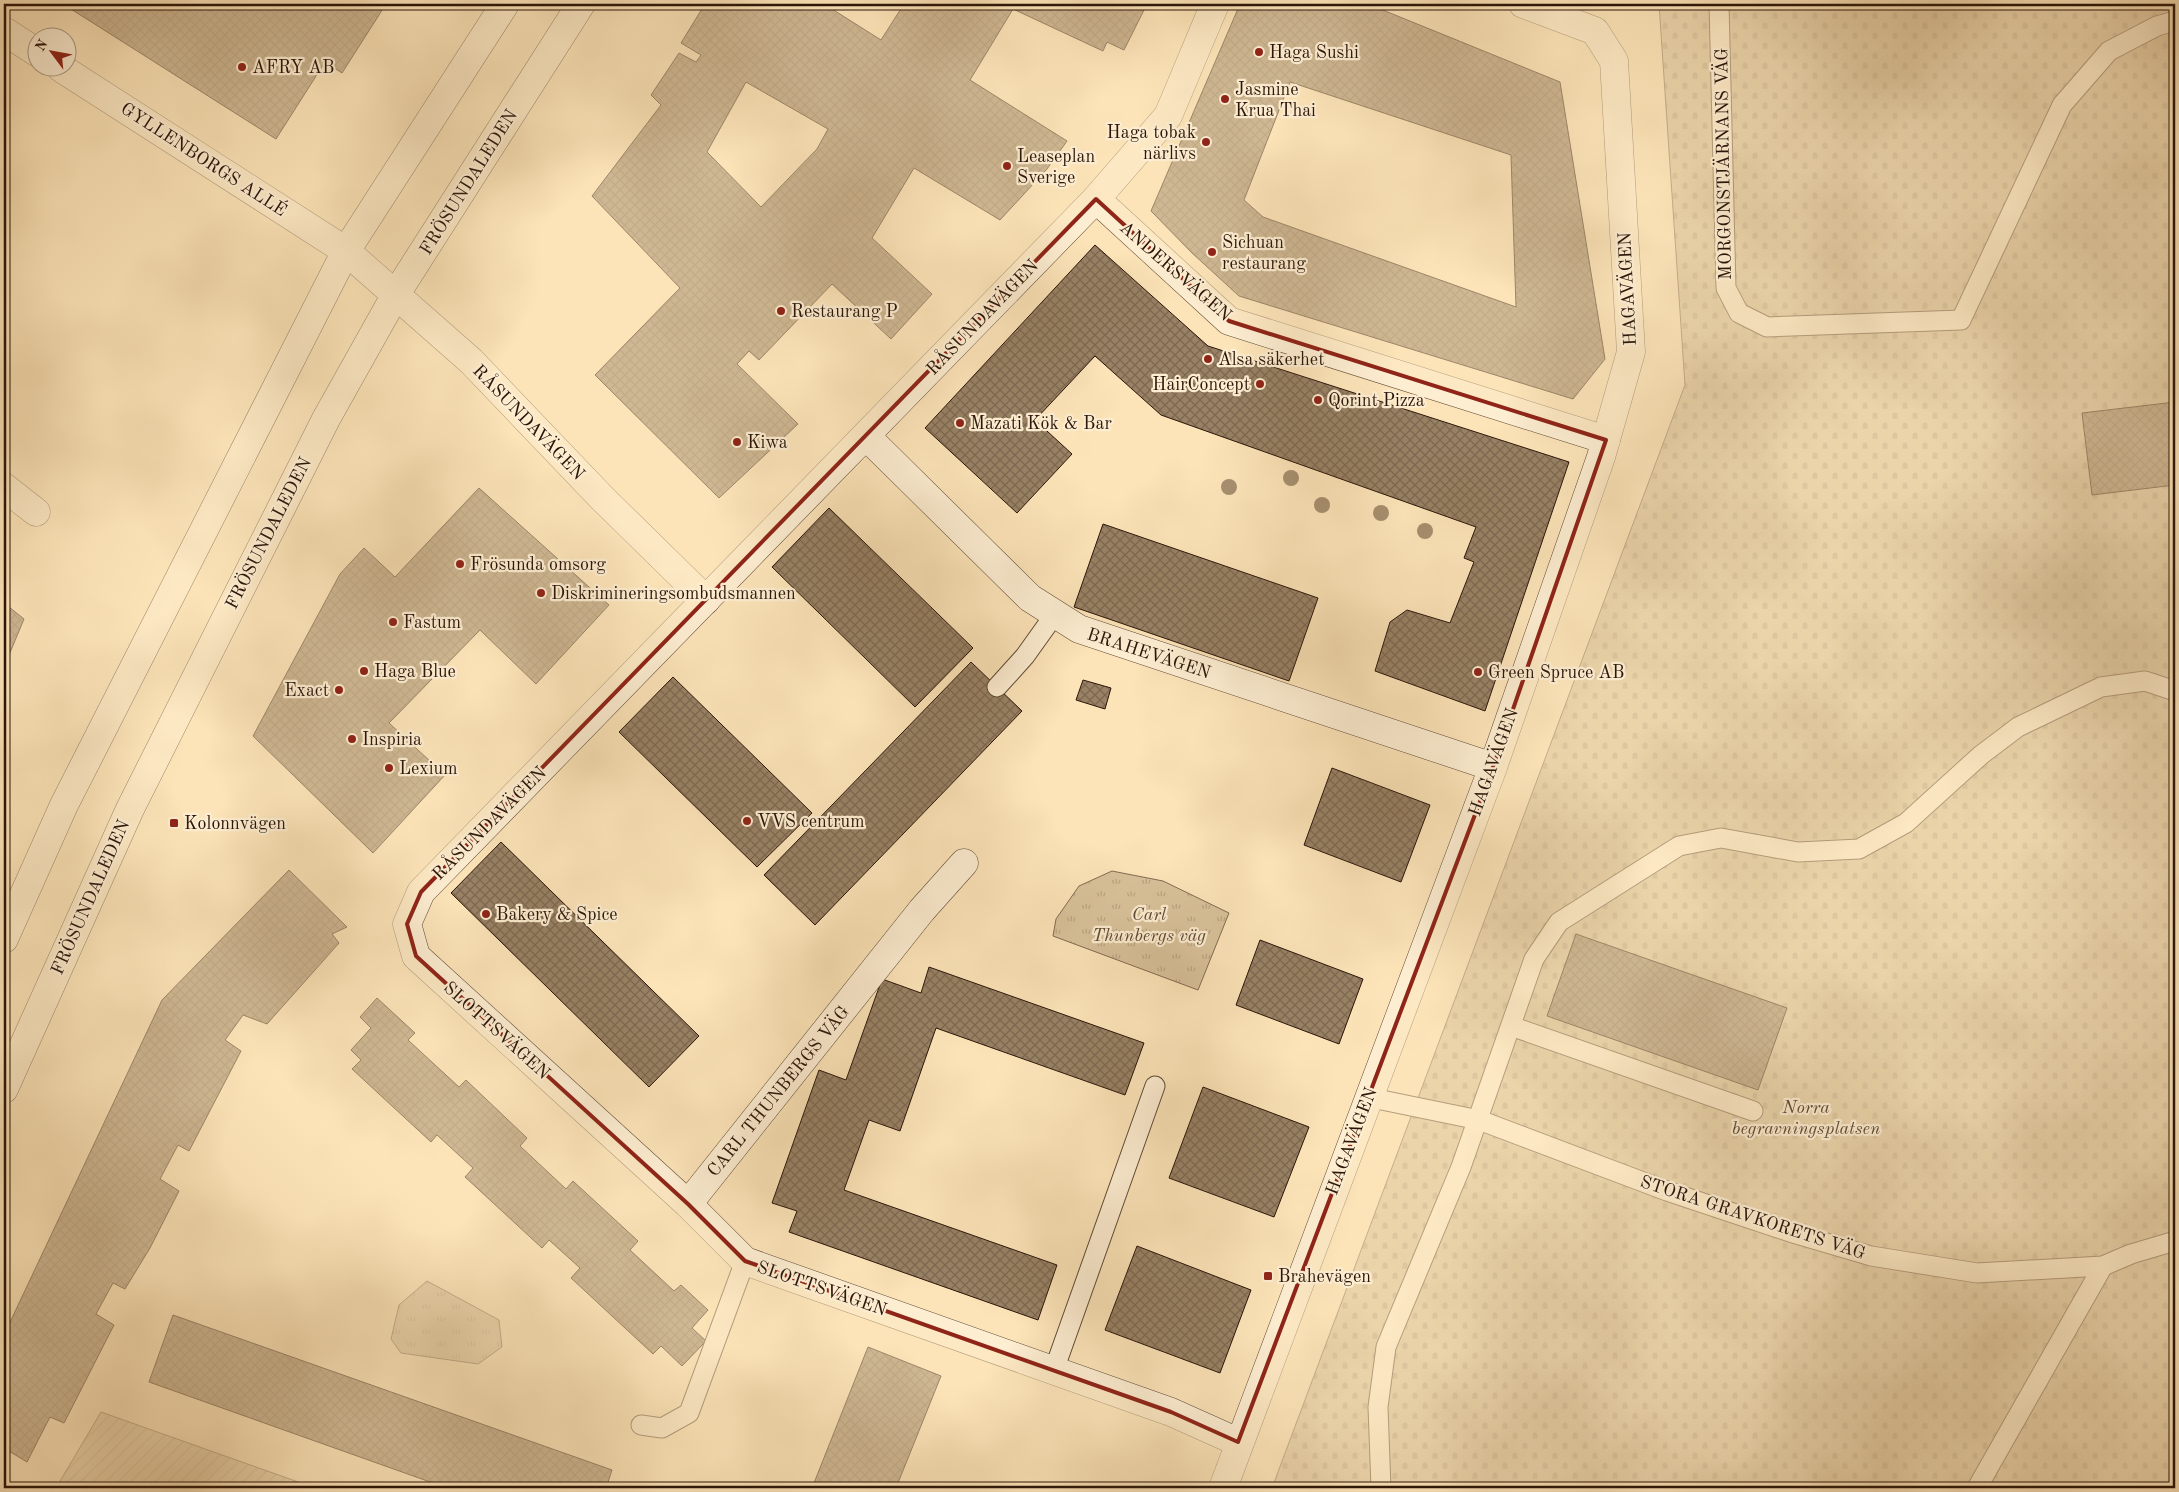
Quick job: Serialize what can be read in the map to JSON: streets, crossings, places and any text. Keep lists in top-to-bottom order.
{
  "streets": {
    "street": [
      "GYLLENBORGS ALLÉ",
      "FRÖSUNDALEDEN",
      "ANDERSVÄGEN",
      "HAGAVÄGEN",
      "RÅSUNDAVÄGEN",
      "BRAHEVÄGEN",
      "SLOTTSVÄGEN",
      "CARL THUNBERGS VÄG"
    ],
    "lane": ["MORGONSTJÄRNANS VÄG", "STORA GRAVKORETS VÄG"]
  },
  "crossings": [
    ["GYLLENBORGS ALLÉ", "RÅSUNDAVÄGEN"],
    ["FRÖSUNDALEDEN", "RÅSUNDAVÄGEN"],
    ["ANDERSVÄGEN", "HAGAVÄGEN"],
    ["ANDERSVÄGEN", "RÅSUNDAVÄGEN"],
    ["HAGAVÄGEN", "BRAHEVÄGEN"],
    ["HAGAVÄGEN", "SLOTTSVÄGEN"],
    ["HAGAVÄGEN", "STORA GRAVKORETS VÄG"],
    ["RÅSUNDAVÄGEN", "BRAHEVÄGEN"],
    ["RÅSUNDAVÄGEN", "SLOTTSVÄGEN"],
    ["SLOTTSVÄGEN", "CARL THUNBERGS VÄG"]
  ],
  "parks": ["Carl Thunbergs väg", "Norra begravningsplatsen"],
  "places": {
    "other": [
      "Haga Sushi",
      "AFRY AB",
      "Jasmine Krua Thai",
      "Haga tobak närlivs",
      "Leaseplan Sverige",
      "Sichuan restaurang",
      "Restaurang P",
      "Alsa säkerhet",
      "HairConcept",
      "Qorint Pizza",
      "Mazati Kök & Bar",
      "Kiwa",
      "Frösunda omsorg",
      "Diskrimineringsombudsmannen",
      "Fastum",
      "Haga Blue",
      "Green Spruce AB",
      "Exact",
      "Inspiria",
      "Lexium",
      "VVS centrum",
      "Bakery & Spice"
    ],
    "transit": ["Kolonnvägen", "Brahevägen"]
  },
  "north": "top left"
}
